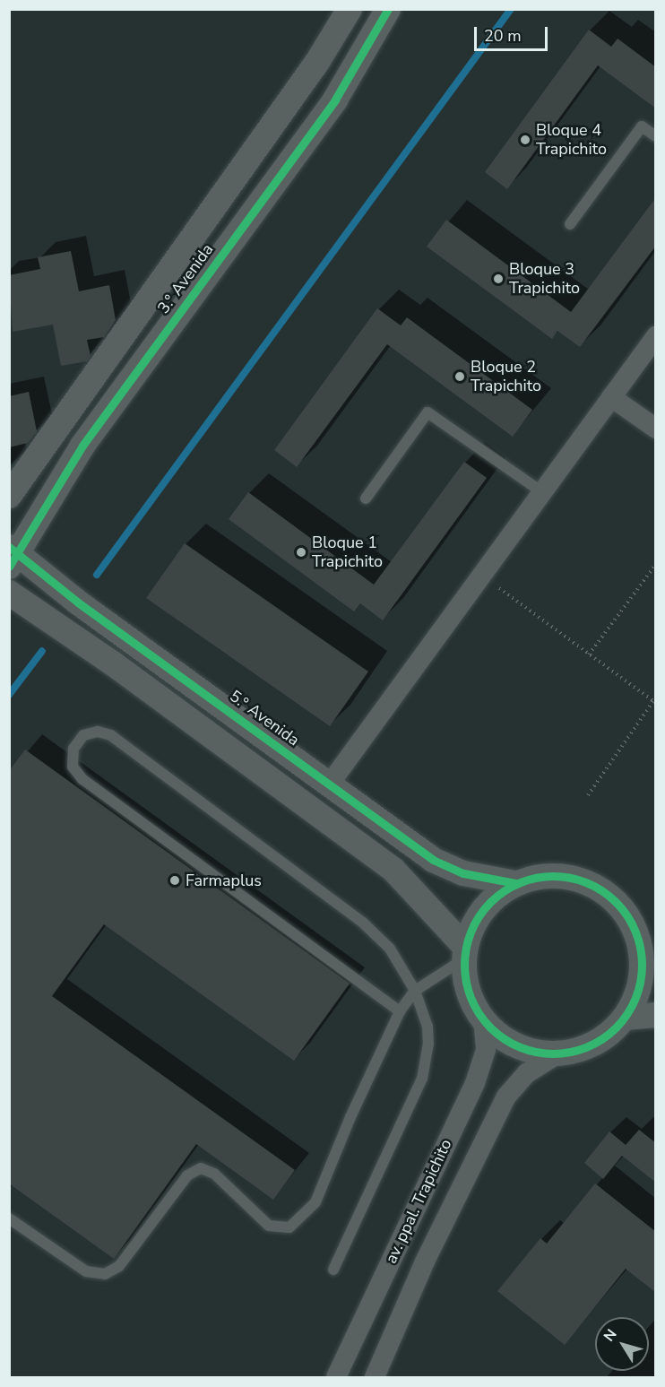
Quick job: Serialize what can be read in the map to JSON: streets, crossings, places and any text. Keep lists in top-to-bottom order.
{
  "streets": {
    "street": ["3.° Avenida", "5.° Avenida", "av. ppal. Trapichito"]
  },
  "crossings": [
    ["3.° Avenida", "5.° Avenida"],
    ["5.° Avenida", "av. ppal. Trapichito"]
  ],
  "places": [
    "Bloque 4 Trapichito",
    "Bloque 3 Trapichito",
    "Bloque 2 Trapichito",
    "Bloque 1 Trapichito",
    "Farmaplus"
  ],
  "scale_bar": "20 m",
  "north": "top left"
}
